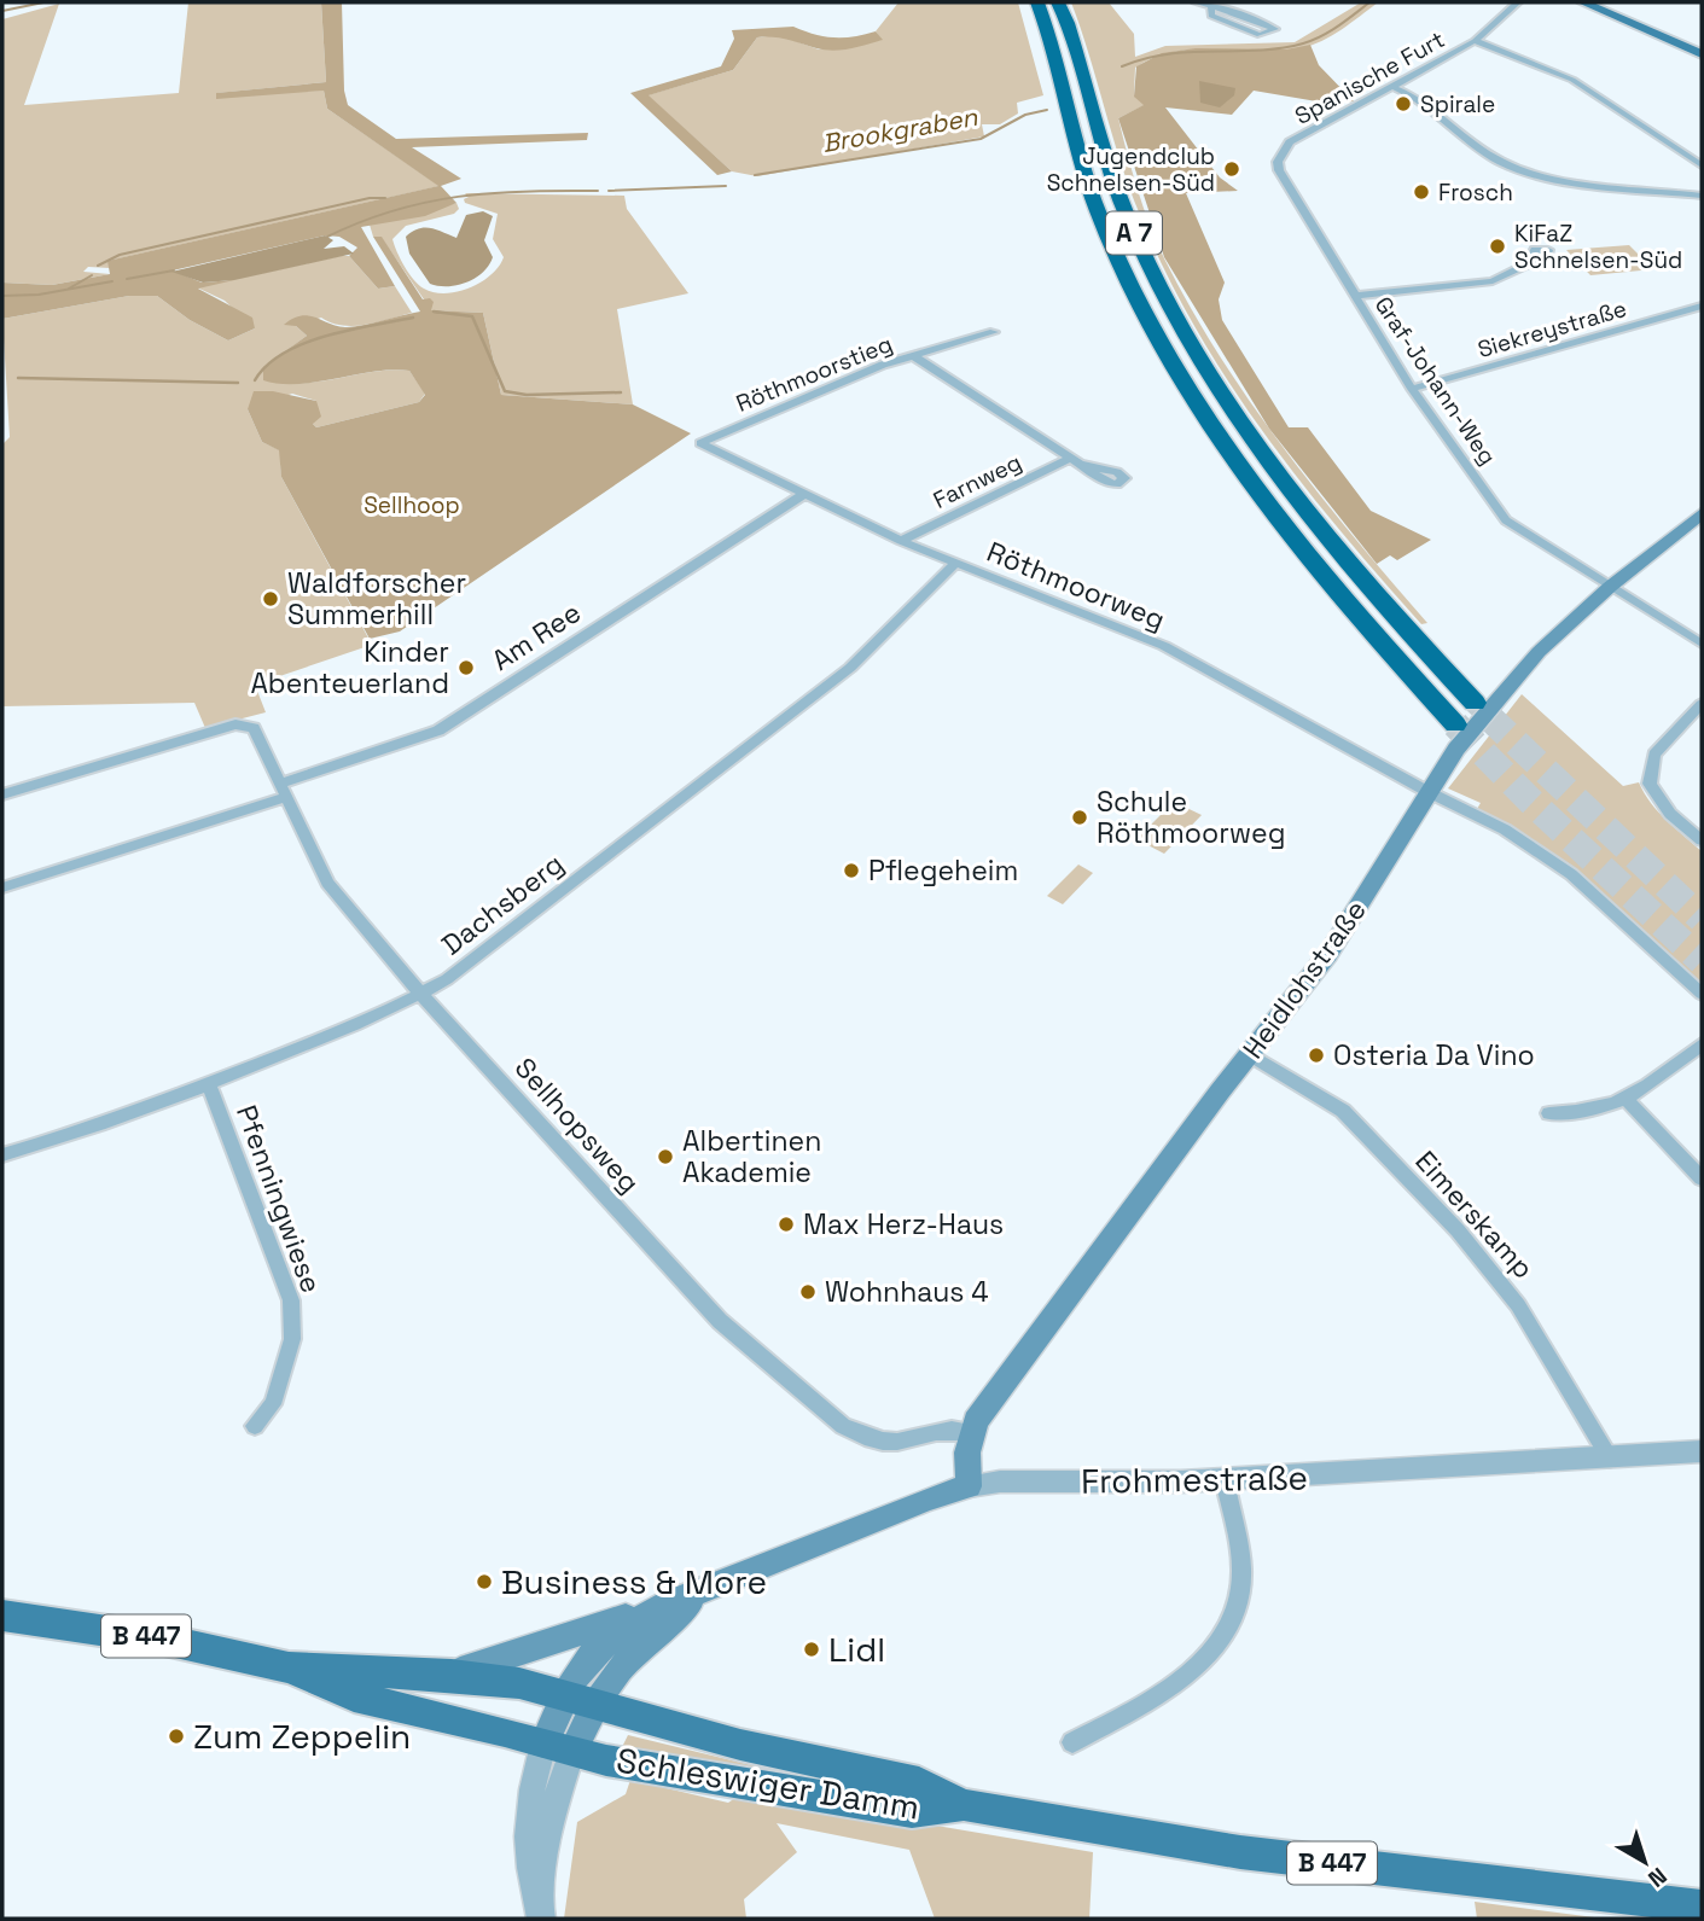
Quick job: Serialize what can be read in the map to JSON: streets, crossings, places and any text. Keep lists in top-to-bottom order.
{
  "streets": {
    "highway": ["A 7"],
    "main road": [
      "Heidlohstraße",
      "Frohmestraße",
      "B 447",
      "Schleswiger Damm"
    ],
    "street": [
      "Spanische Furt",
      "Siekreystraße",
      "Röthmoorstieg",
      "Graf-Johann-Weg",
      "Farnweg",
      "Röthmoorweg",
      "Am Ree",
      "Dachsberg",
      "Sellhopsweg",
      "Pfenningwiese",
      "Eimerskamp"
    ]
  },
  "crossings": [
    ["Spanische Furt", "Graf-Johann-Weg"],
    ["Siekreystraße", "Graf-Johann-Weg"],
    ["Röthmoorstieg", "Farnweg"],
    ["Röthmoorstieg", "Röthmoorweg"],
    ["Graf-Johann-Weg", "Heidlohstraße"],
    ["Farnweg", "Röthmoorweg"],
    ["Röthmoorweg", "Am Ree"],
    ["Röthmoorweg", "Dachsberg"],
    ["Röthmoorweg", "Heidlohstraße"],
    ["Am Ree", "Sellhopsweg"],
    ["Dachsberg", "Sellhopsweg"],
    ["Dachsberg", "Pfenningwiese"],
    ["Heidlohstraße", "Sellhopsweg"],
    ["Heidlohstraße", "Eimerskamp"],
    ["Heidlohstraße", "Frohmestraße"],
    ["Eimerskamp", "Frohmestraße"],
    ["Frohmestraße", "B 447"],
    ["Frohmestraße", "Schleswiger Damm"],
    ["B 447", "Schleswiger Damm"]
  ],
  "water": ["Brookgraben"],
  "parks": ["Sellhoop"],
  "places": [
    "Spirale",
    "Jugendclub Schnelsen-Süd",
    "Frosch",
    "KiFaZ Schnelsen-Süd",
    "Waldforscher Summerhill",
    "Kinder Abenteuerland",
    "Schule Röthmoorweg",
    "Pflegeheim",
    "Osteria Da Vino",
    "Albertinen Akademie",
    "Max Herz-Haus",
    "Wohnhaus 4",
    "Business & More",
    "Lidl",
    "Zum Zeppelin"
  ],
  "north": "bottom right"
}
